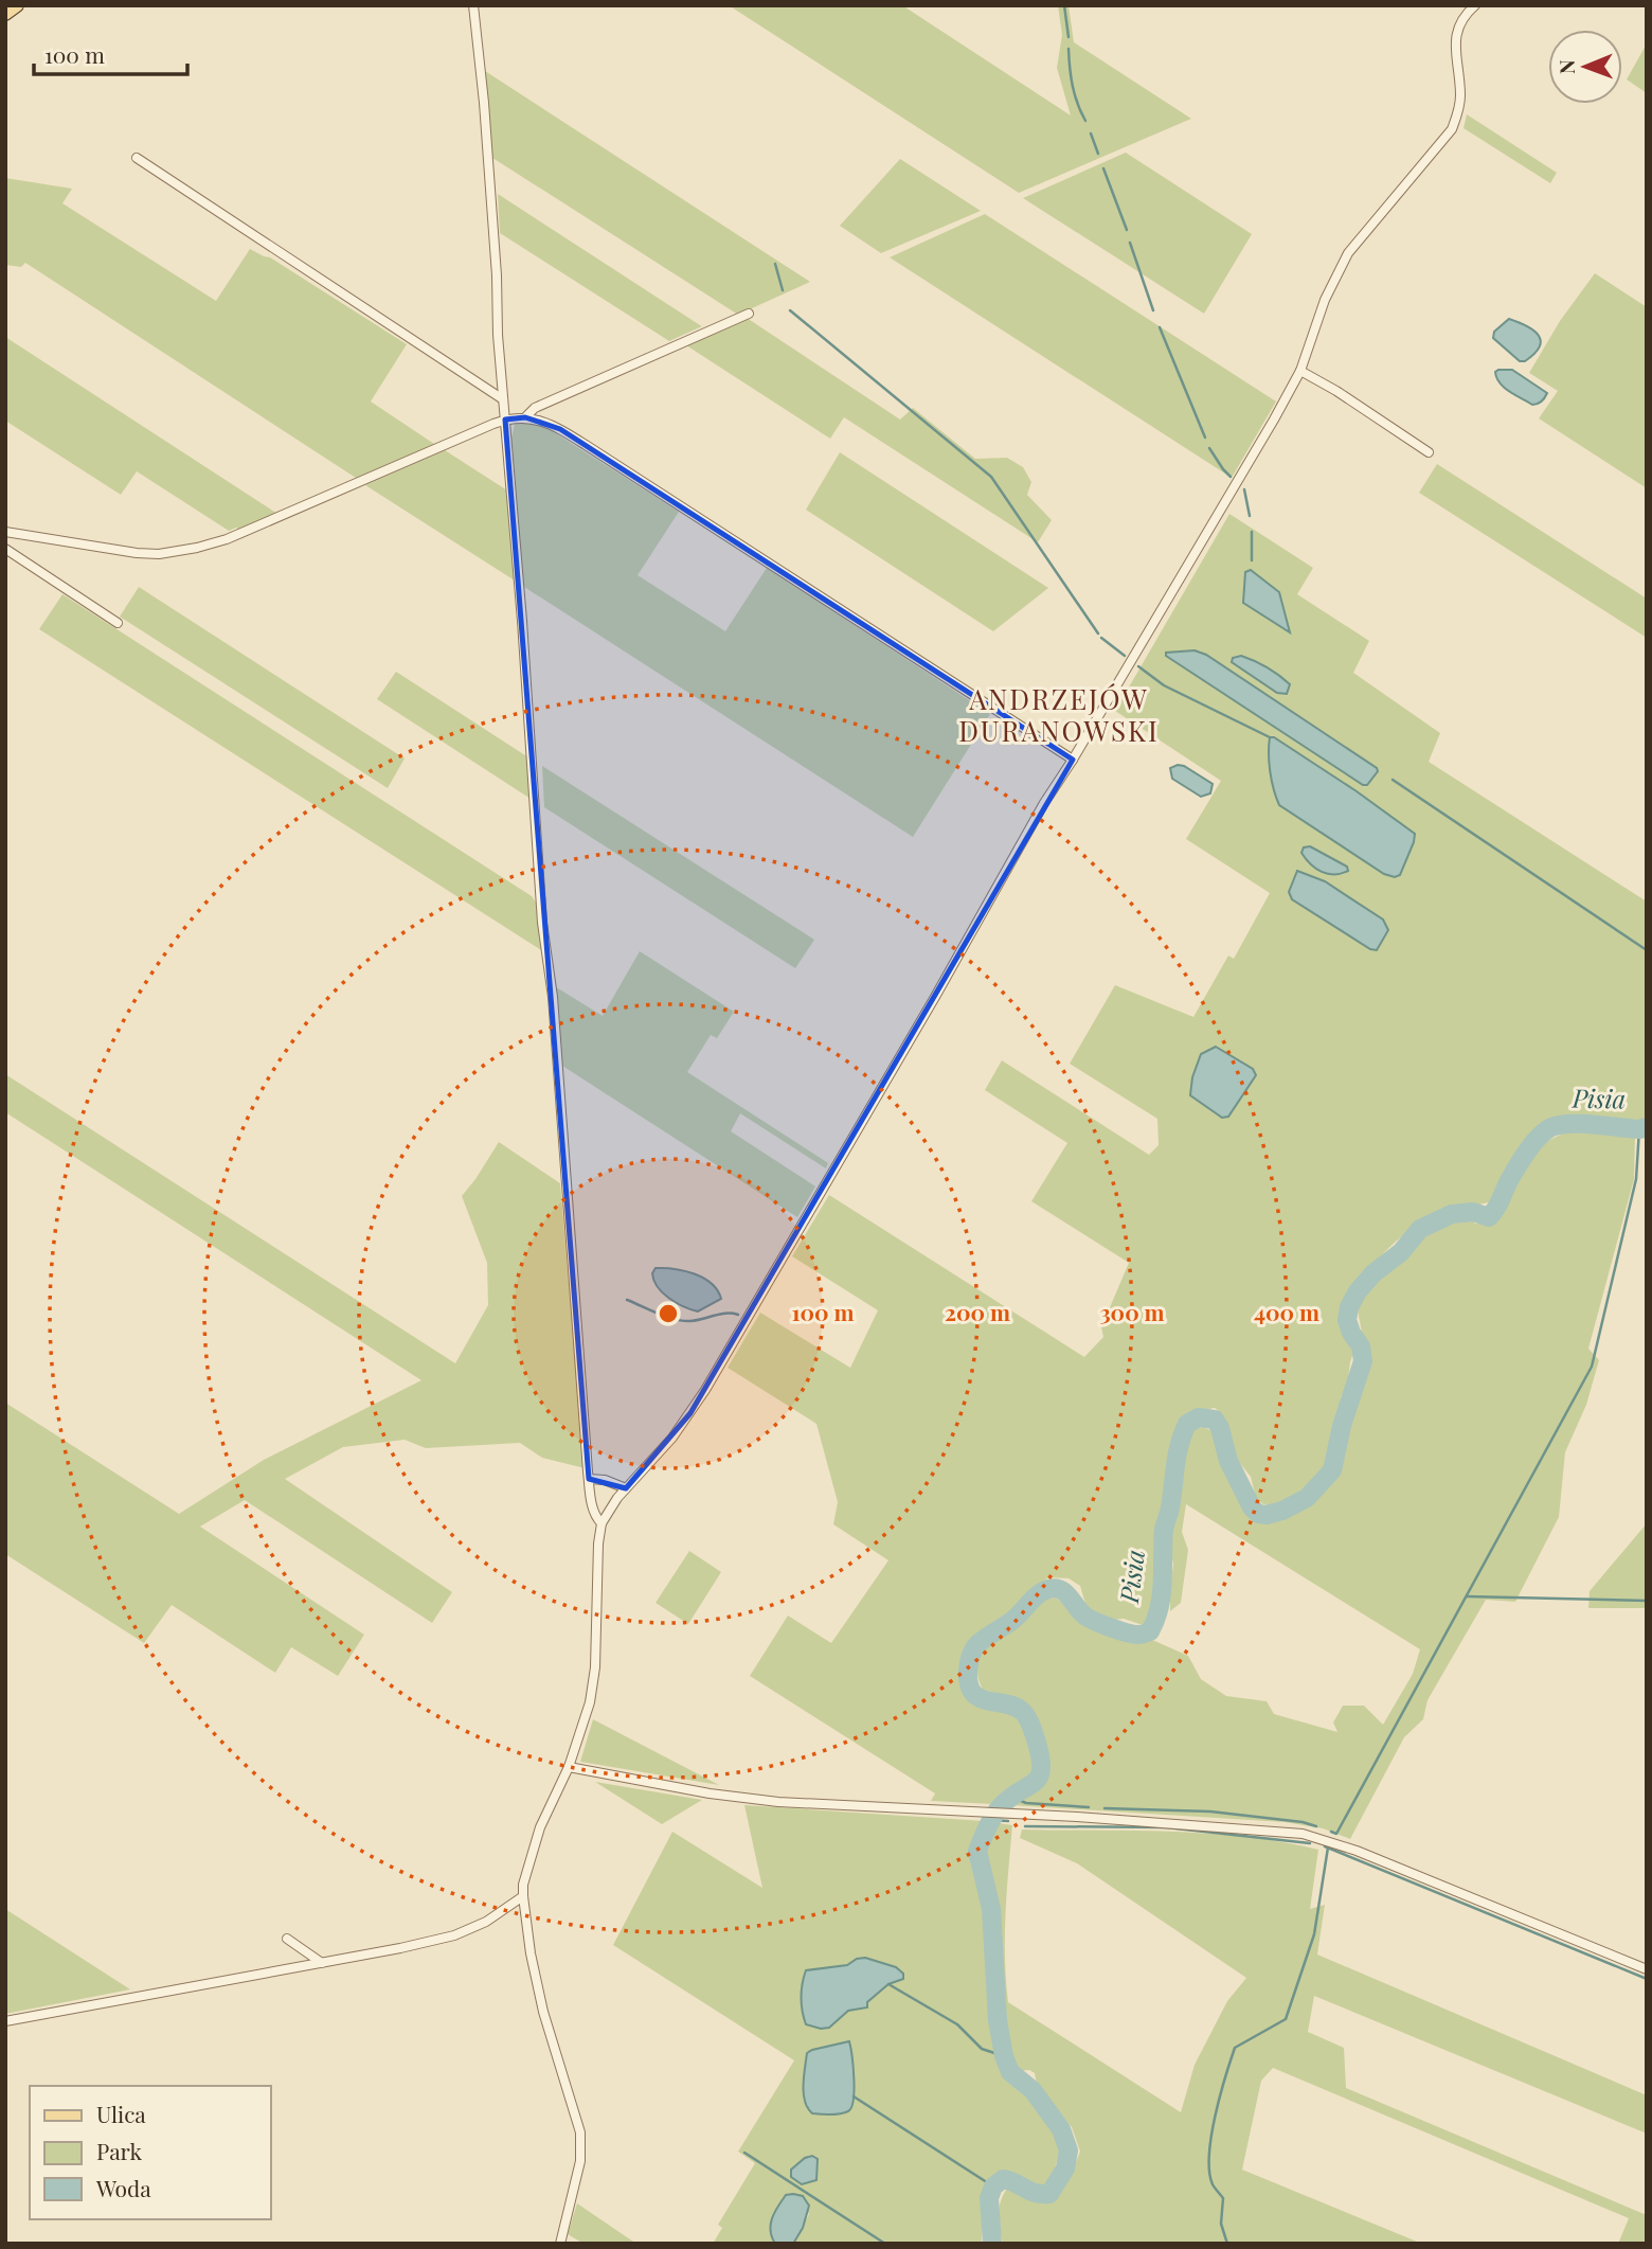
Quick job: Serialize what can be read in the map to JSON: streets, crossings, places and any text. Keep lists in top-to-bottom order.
{
  "districts": ["ANDRZEJÓW DURANOWSKI"],
  "water": ["Pisia"],
  "legend": ["Ulica", "Park", "Woda"],
  "scale_bar": "100 m",
  "north": "left",
  "rings": [
    "100 m",
    "200 m",
    "300 m",
    "400 m"
  ]
}
